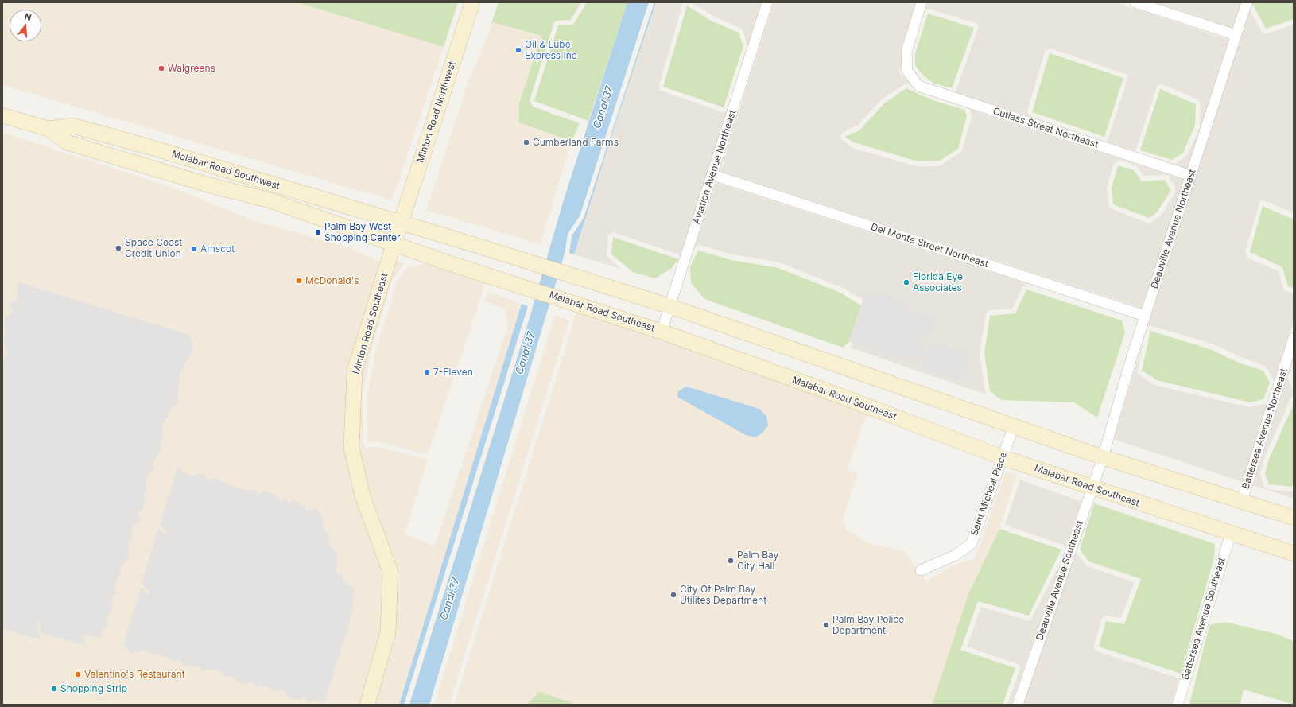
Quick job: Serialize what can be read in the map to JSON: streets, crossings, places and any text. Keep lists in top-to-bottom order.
{
  "streets": {
    "main road": [
      "Minton Road Northwest",
      "Malabar Road Southwest",
      "Malabar Road Southeast",
      "Minton Road Southeast"
    ],
    "street": [
      "Cutlass Street Northeast",
      "Aviation Avenue Northeast",
      "Deauville Avenue Northeast",
      "Del Monte Street Northeast",
      "Battersea Avenue Northeast",
      "Saint Micheal Place",
      "Deauville Avenue Southeast",
      "Battersea Avenue Southeast"
    ]
  },
  "crossings": [
    ["Minton Road Northwest", "Malabar Road Southwest"],
    ["Minton Road Northwest", "Minton Road Southeast"],
    ["Cutlass Street Northeast", "Deauville Avenue Northeast"],
    ["Aviation Avenue Northeast", "Del Monte Street Northeast"],
    ["Aviation Avenue Northeast", "Malabar Road Southeast"],
    ["Malabar Road Southwest", "Malabar Road Southeast"],
    ["Malabar Road Southwest", "Minton Road Southeast"],
    ["Deauville Avenue Northeast", "Del Monte Street Northeast"],
    ["Deauville Avenue Northeast", "Deauville Avenue Southeast"],
    ["Malabar Road Southeast", "Minton Road Southeast"],
    ["Malabar Road Southeast", "Saint Micheal Place"],
    ["Malabar Road Southeast", "Deauville Avenue Southeast"],
    ["Malabar Road Southeast", "Battersea Avenue Southeast"]
  ],
  "water": ["Canal 37"],
  "places": [
    "Oil & Lube Express Inc",
    "Walgreens",
    "Cumberland Farms",
    "Palm Bay West Shopping Center",
    "Space Coast Credit Union",
    "Amscot",
    "McDonald's",
    "Florida Eye Associates",
    "7-Eleven",
    "Palm Bay City Hall",
    "City Of Palm Bay Utilites Department",
    "Palm Bay Police Department",
    "Valentino's Restaurant",
    "Shopping Strip"
  ],
  "north": "top"
}
